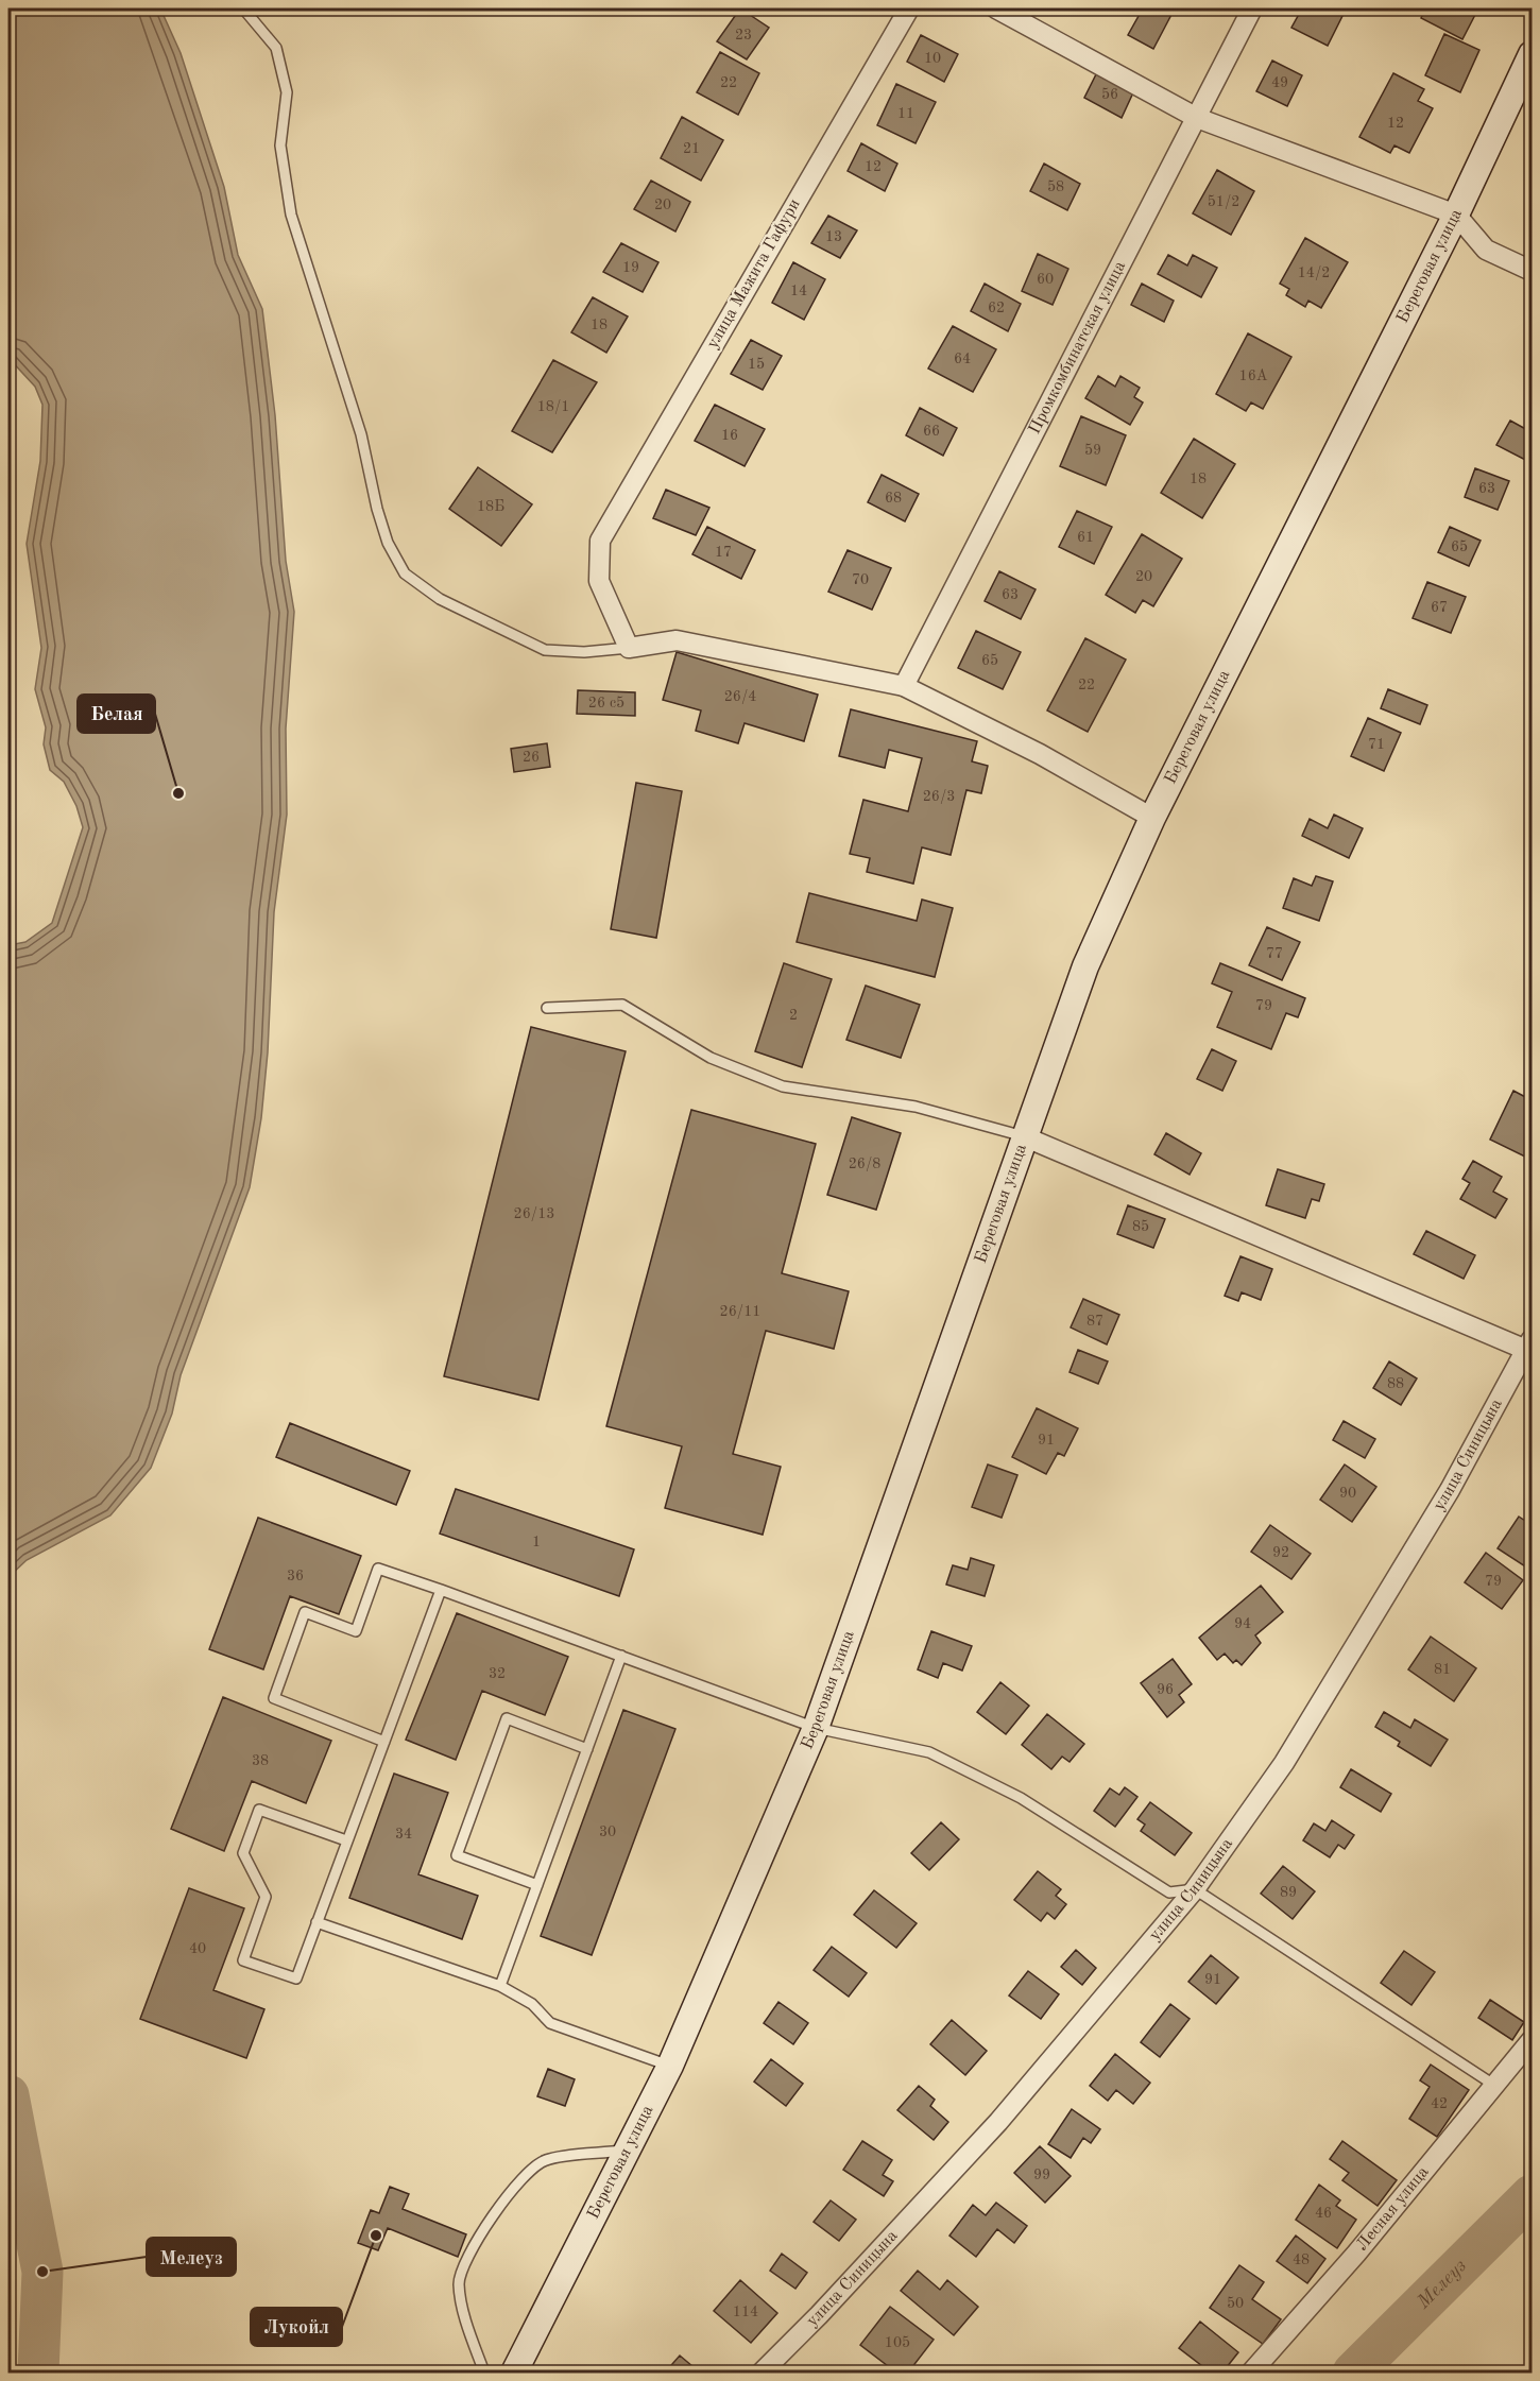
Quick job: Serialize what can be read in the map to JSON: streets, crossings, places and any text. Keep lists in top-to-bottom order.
{
  "streets": {
    "main road": ["Береговая улица"],
    "street": [
      "улица Мажита Гафури",
      "Промкомбинатская улица",
      "улица Синицына",
      "Лесная улица"
    ]
  },
  "water": ["Мелеуз"],
  "places": ["Белая", "Лукойл", "Мелеуз"],
  "house_numbers": [
    "23",
    "10",
    "22",
    "49",
    "56",
    "11",
    "12",
    "21",
    "12",
    "58",
    "51/2",
    "20",
    "13",
    "19",
    "14/2",
    "60",
    "14",
    "62",
    "18",
    "64",
    "15",
    "16А",
    "18/1",
    "66",
    "16",
    "59",
    "18",
    "63",
    "68",
    "18Б",
    "61",
    "65",
    "17",
    "20",
    "70",
    "63",
    "67",
    "65",
    "22",
    "26/4",
    "26 с5",
    "71",
    "26",
    "26/3",
    "77",
    "79",
    "2",
    "26/8",
    "26/13",
    "85",
    "26/11",
    "87",
    "88",
    "91",
    "90",
    "1",
    "92",
    "36",
    "79",
    "94",
    "81",
    "32",
    "96",
    "38",
    "30",
    "34",
    "89",
    "40",
    "91",
    "42",
    "99",
    "46",
    "48",
    "50",
    "114",
    "105"
  ]
}
